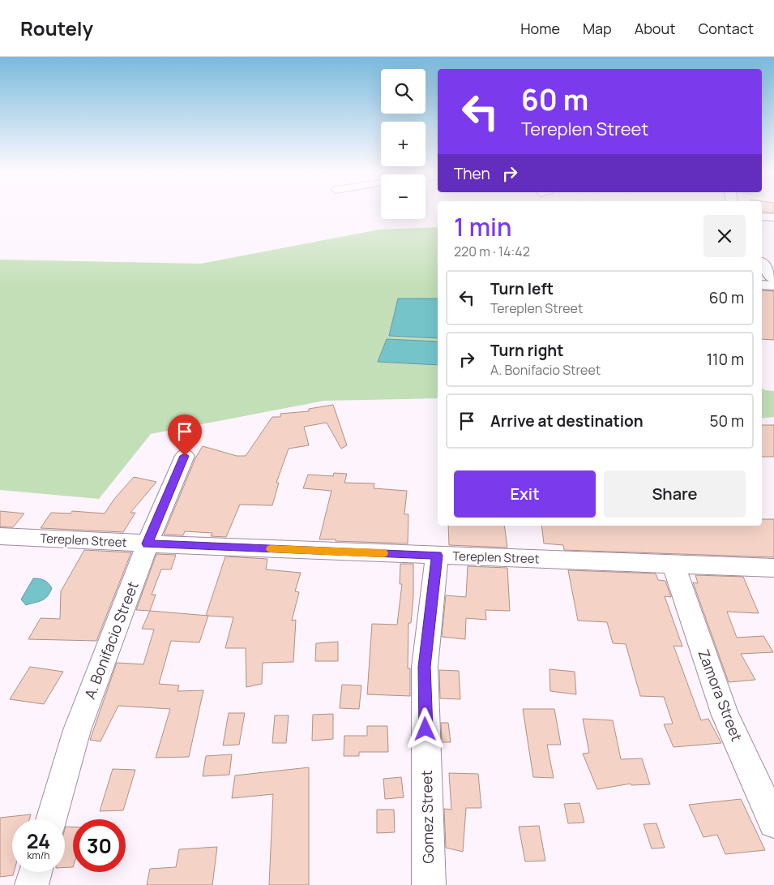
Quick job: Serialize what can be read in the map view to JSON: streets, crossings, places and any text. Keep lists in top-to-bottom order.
{
  "streets": {
    "street": [
      "Tereplen Street",
      "A. Bonifacio Street",
      "Zamora Street",
      "Gomez Street"
    ]
  },
  "crossings": [
    ["Tereplen Street", "A. Bonifacio Street"],
    ["Tereplen Street", "Zamora Street"],
    ["Tereplen Street", "Gomez Street"]
  ],
  "page": {
    "header": "Routely",
    "nav": [
      "Home",
      "Map",
      "About",
      "Contact"
    ],
    "map_buttons": ["+", "−"],
    "turn": ["60 m", "Tereplen Street"],
    "then": "Then",
    "heading": ["1 min", "220 m · 14:42"],
    "list": [
      {
        "name": "Turn left",
        "note": "Tereplen Street",
        "value": "60 m"
      },
      {
        "name": "Turn right",
        "note": "A. Bonifacio Street",
        "value": "110 m"
      },
      {
        "name": "Arrive at destination",
        "value": "50 m"
      }
    ],
    "buttons": ["Exit", "Share"],
    "speed": "24 km/h",
    "limit": "30"
  }
}
